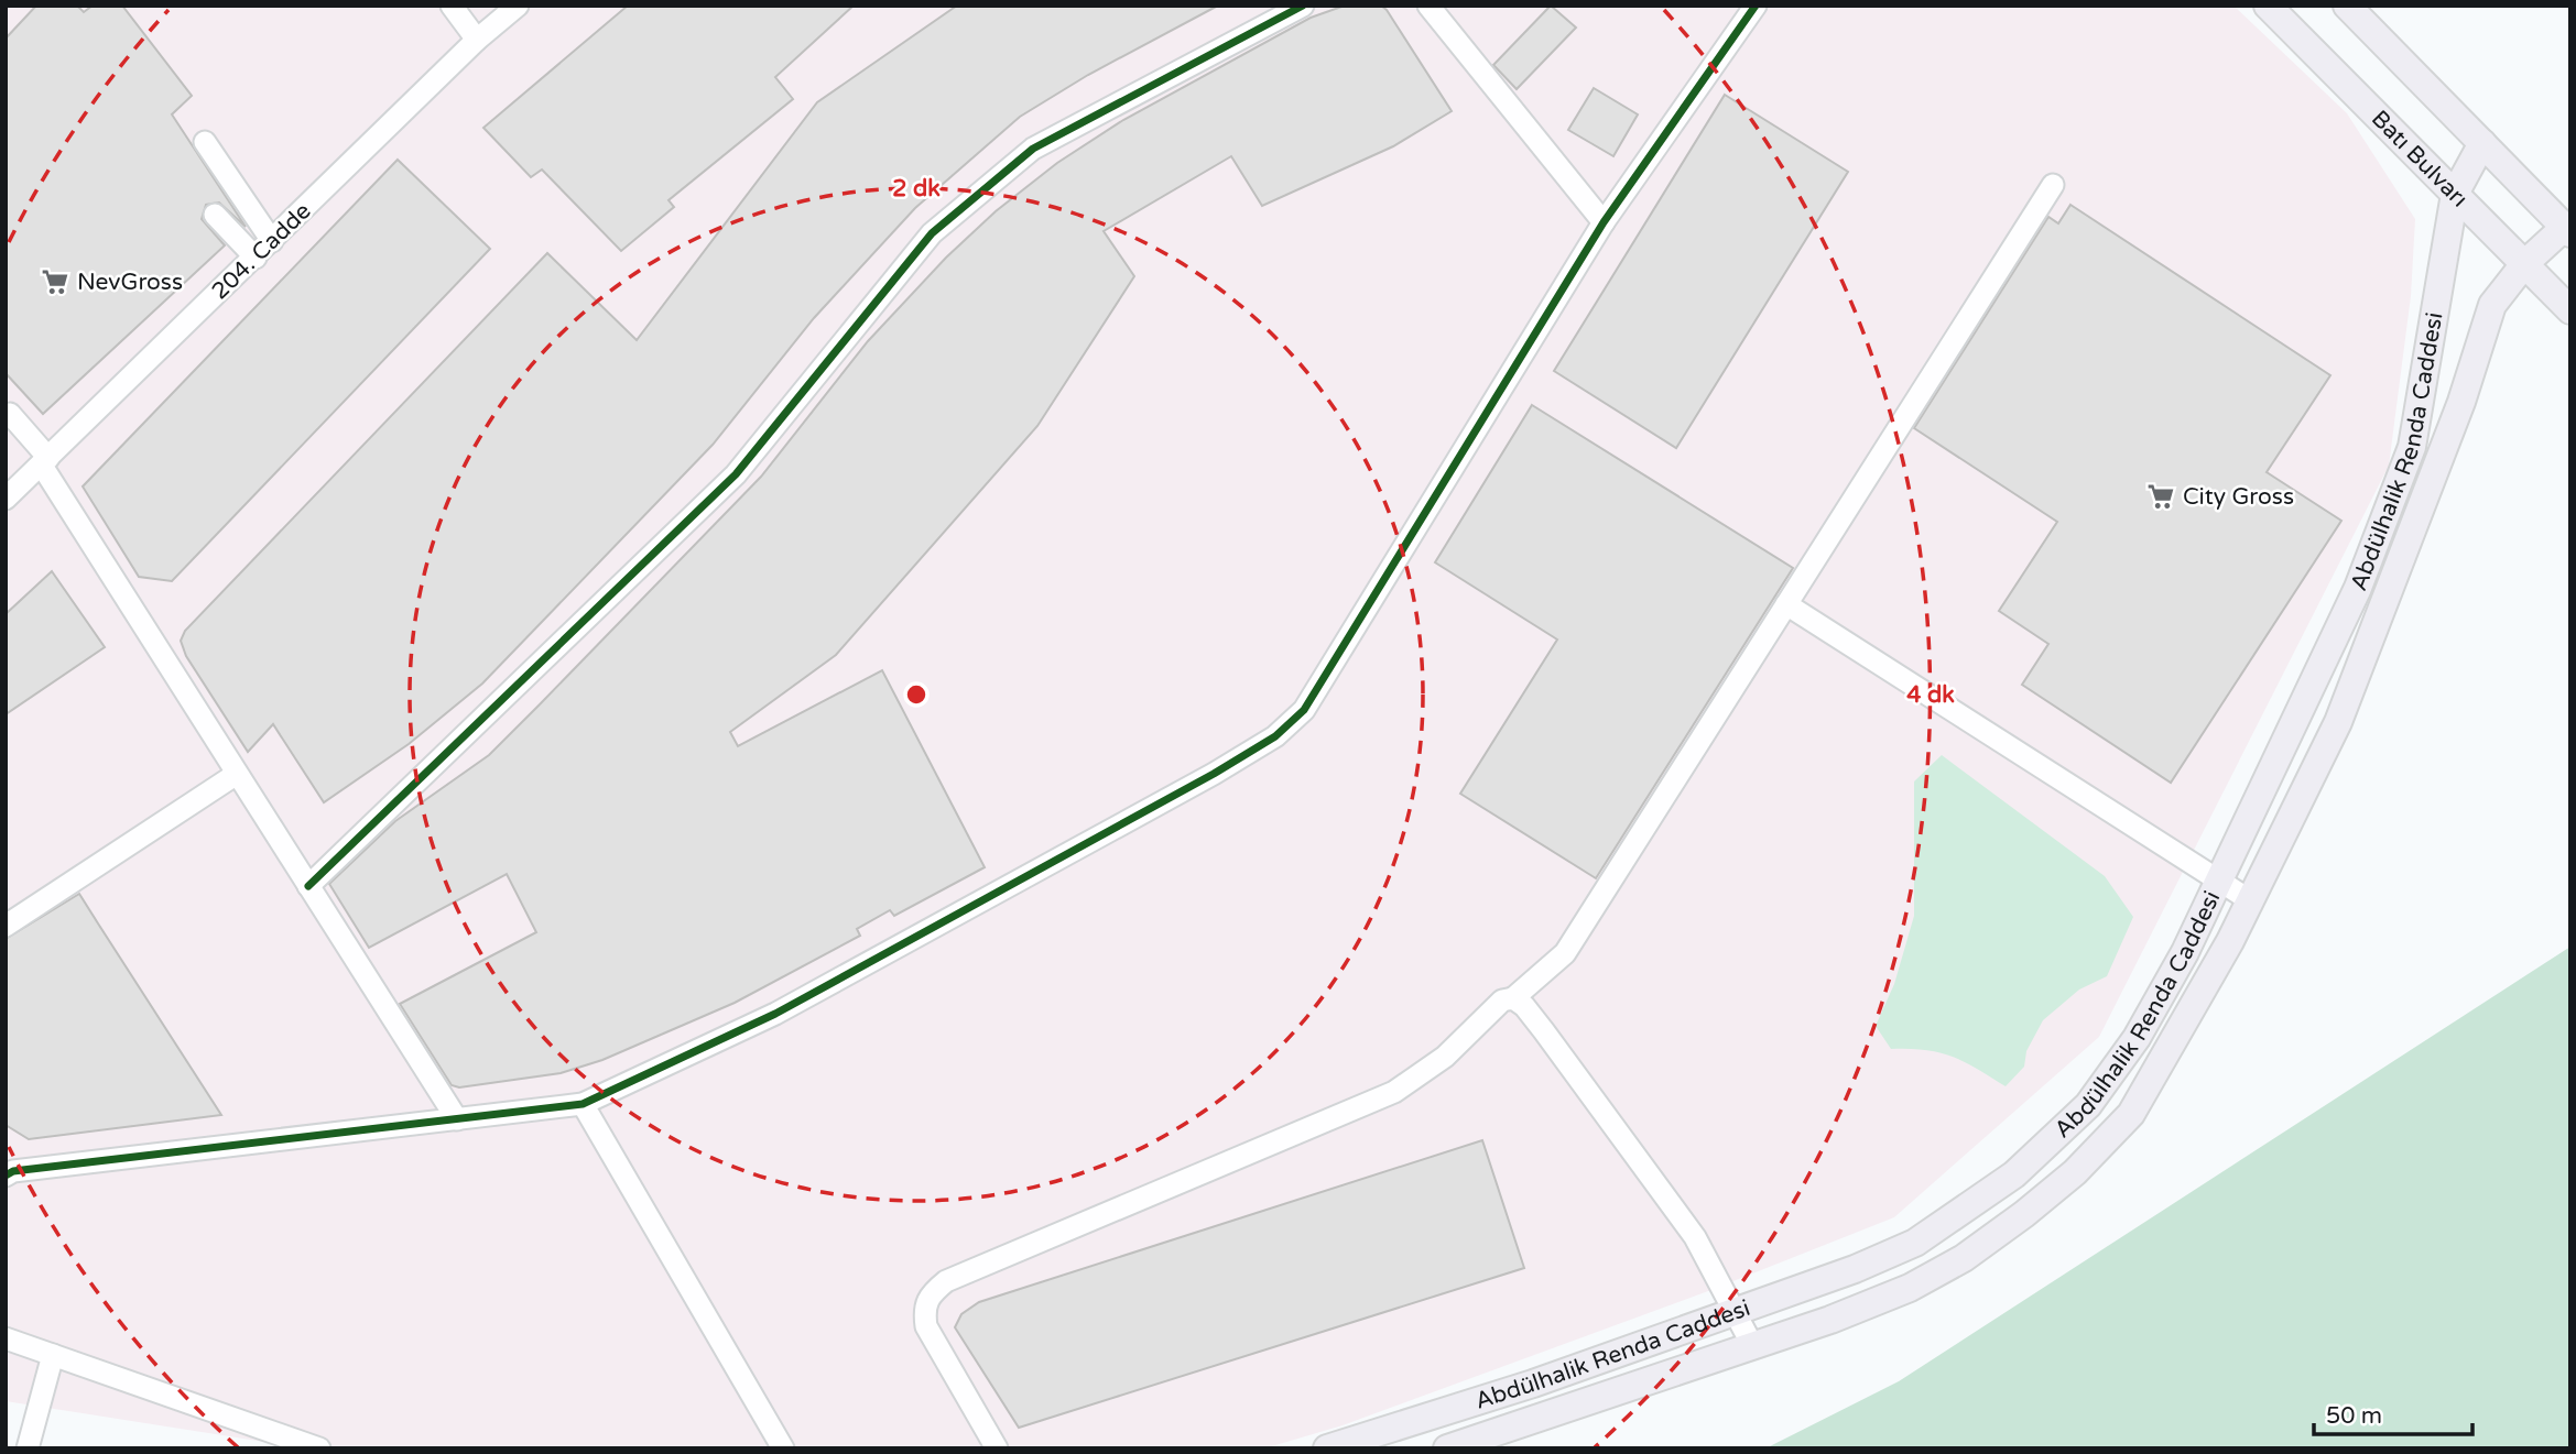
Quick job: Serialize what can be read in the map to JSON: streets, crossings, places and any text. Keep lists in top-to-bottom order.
{
  "streets": {
    "main road": ["Batı Bulvarı", "Abdülhalik Renda Caddesi"],
    "street": ["204. Cadde"]
  },
  "crossings": [
    ["Batı Bulvarı", "Abdülhalik Renda Caddesi"]
  ],
  "places": {
    "supermarket": ["NevGross", "City Gross"]
  },
  "scale_bar": "50 m",
  "rings": ["2 dk", "4 dk"]
}
